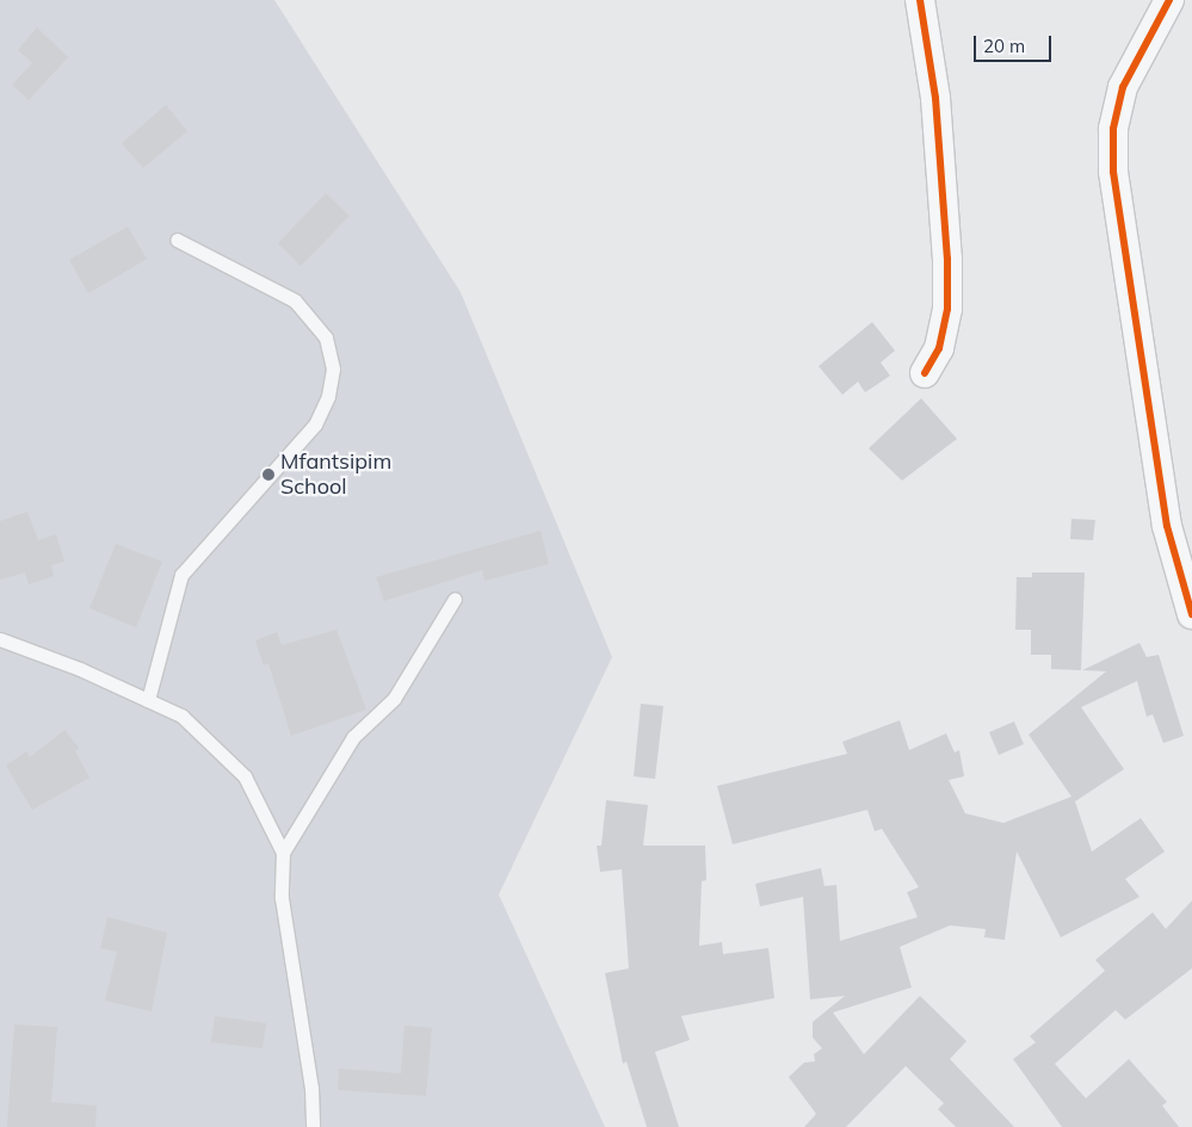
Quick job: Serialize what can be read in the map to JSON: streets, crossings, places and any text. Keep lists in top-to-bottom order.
{
  "places": ["Mfantsipim School"],
  "scale_bar": "20 m"
}
